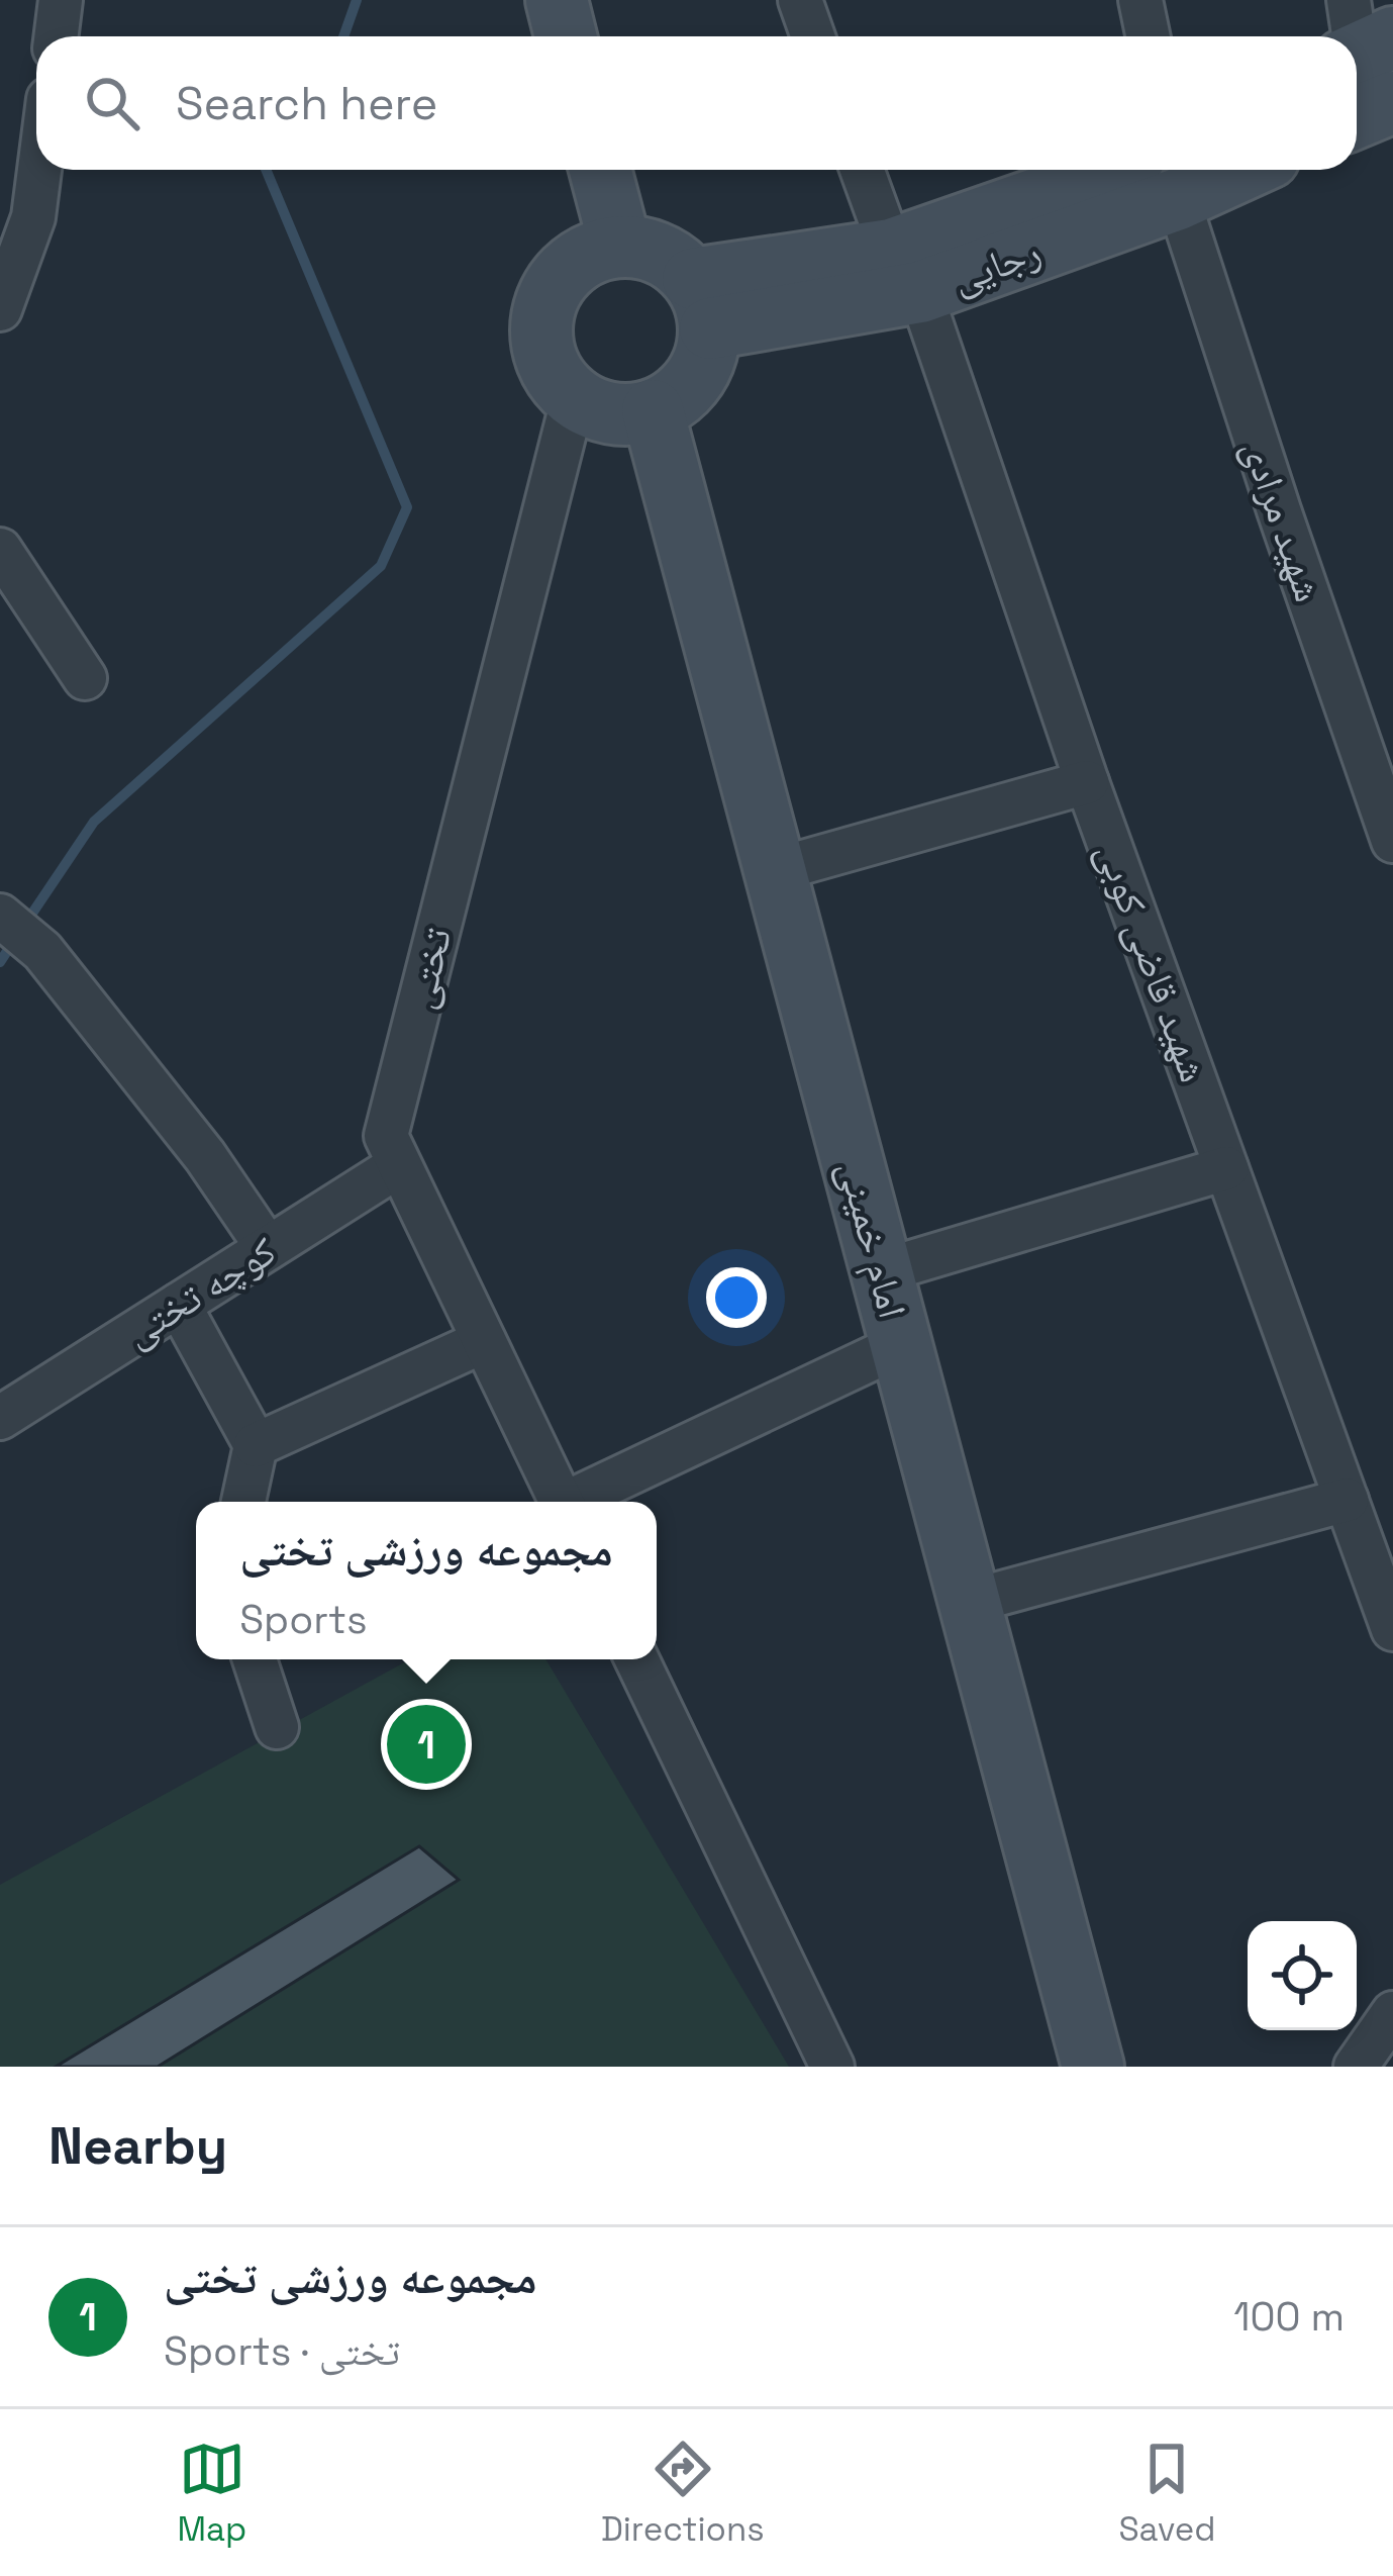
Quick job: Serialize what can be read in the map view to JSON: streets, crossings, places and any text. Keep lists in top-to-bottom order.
{
  "streets": {
    "main road": ["رجایی", "امام خمینی"],
    "street": [
      "شهید مرادی",
      "شهید قاضی کوبی",
      "تختی",
      "کوچه تختی"
    ]
  },
  "crossings": [
    ["رجایی", "شهید مرادی"],
    ["رجایی", "شهید قاضی کوبی"],
    ["رجایی", "تختی"],
    ["رجایی", "امام خمینی"],
    ["تختی", "امام خمینی"],
    ["تختی", "کوچه تختی"]
  ],
  "page": {
    "search": "Search here",
    "popup": ["مجموعه ورزشی تختی", "Sports"],
    "pins": "1",
    "heading": "Nearby",
    "list": [
      {
        "mark": "1",
        "name": "مجموعه ورزشی تختی",
        "note": "Sports · تختی",
        "value": "100 m"
      }
    ],
    "nav": ["Map", "Directions", "Saved"]
  }
}
